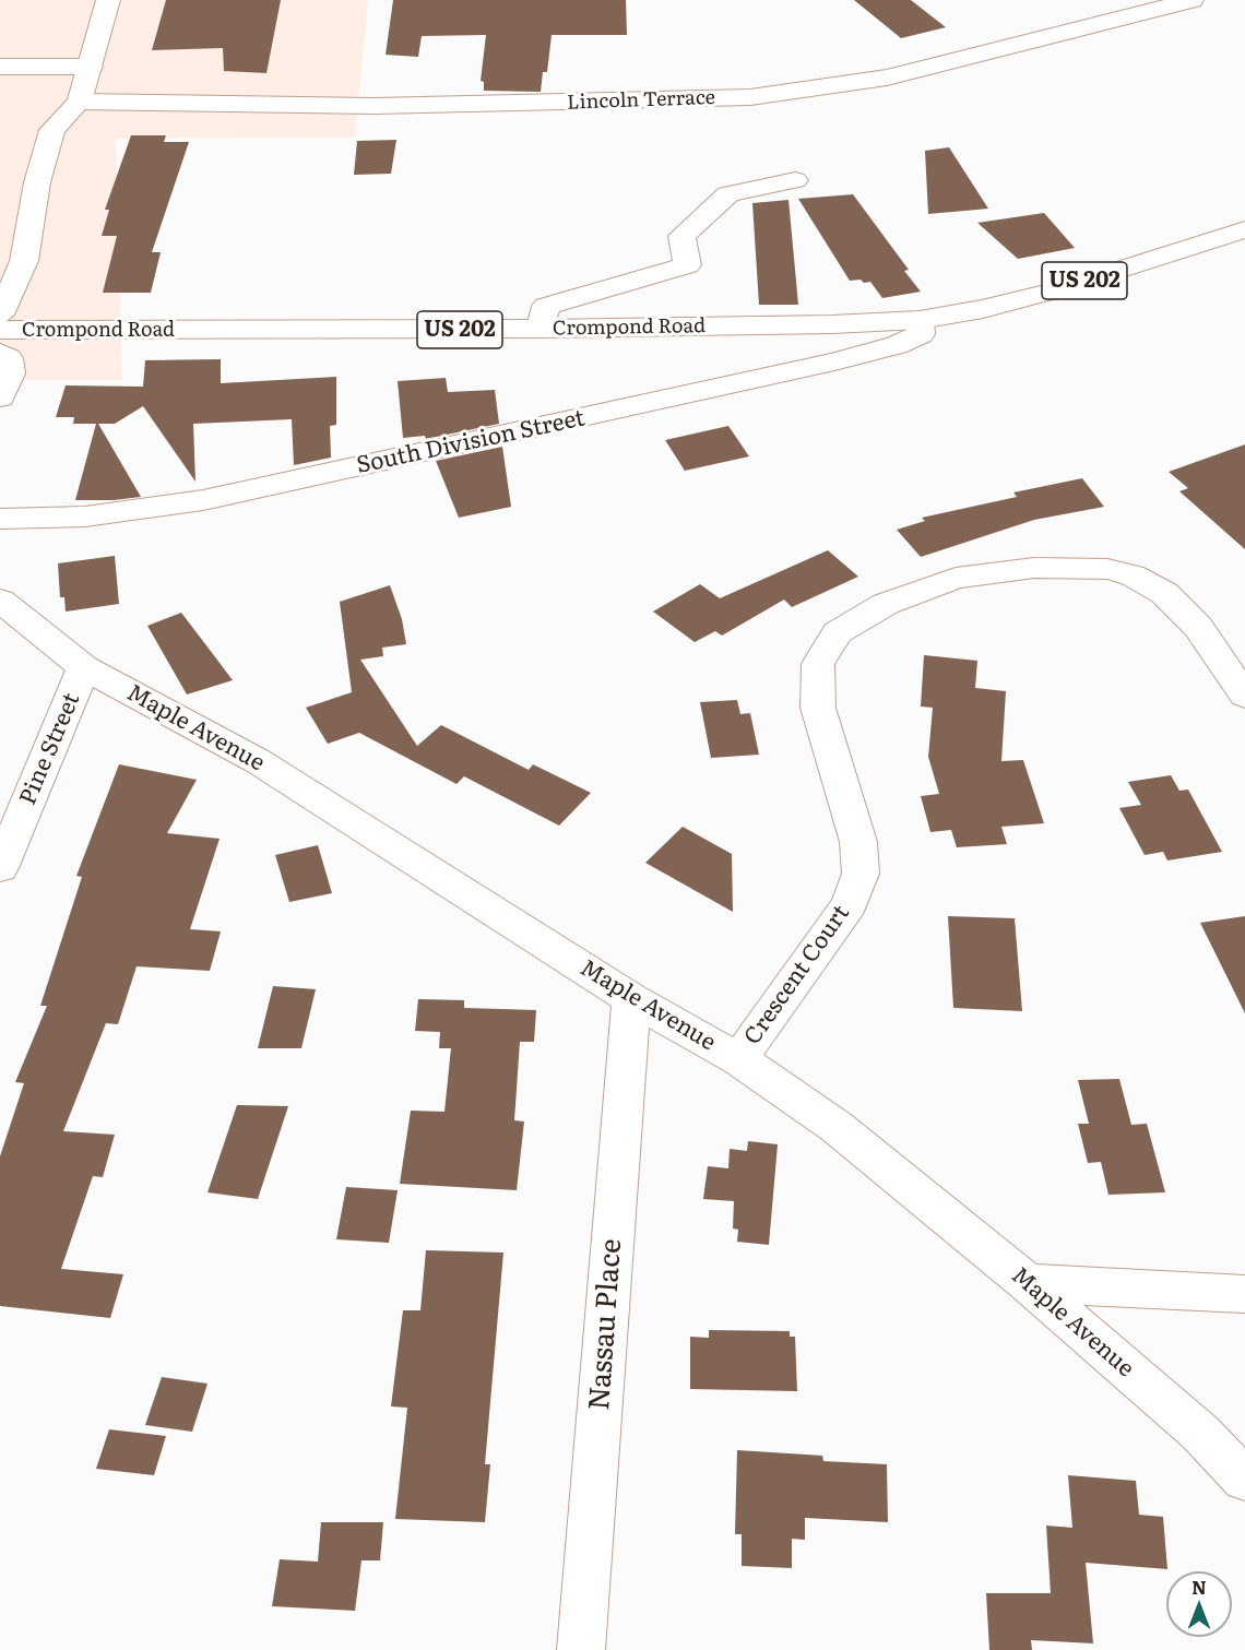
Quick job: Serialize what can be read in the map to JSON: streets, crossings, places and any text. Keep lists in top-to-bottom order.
{
  "streets": {
    "street": [
      "Lincoln Terrace",
      "US 202",
      "Crompond Road",
      "South Division Street",
      "Maple Avenue",
      "Pine Street",
      "Crescent Court",
      "Nassau Place"
    ]
  },
  "crossings": [
    ["Crompond Road", "South Division Street"],
    ["Maple Avenue", "Pine Street"],
    ["Maple Avenue", "Crescent Court"],
    ["Maple Avenue", "Nassau Place"]
  ],
  "north": "top"
}
